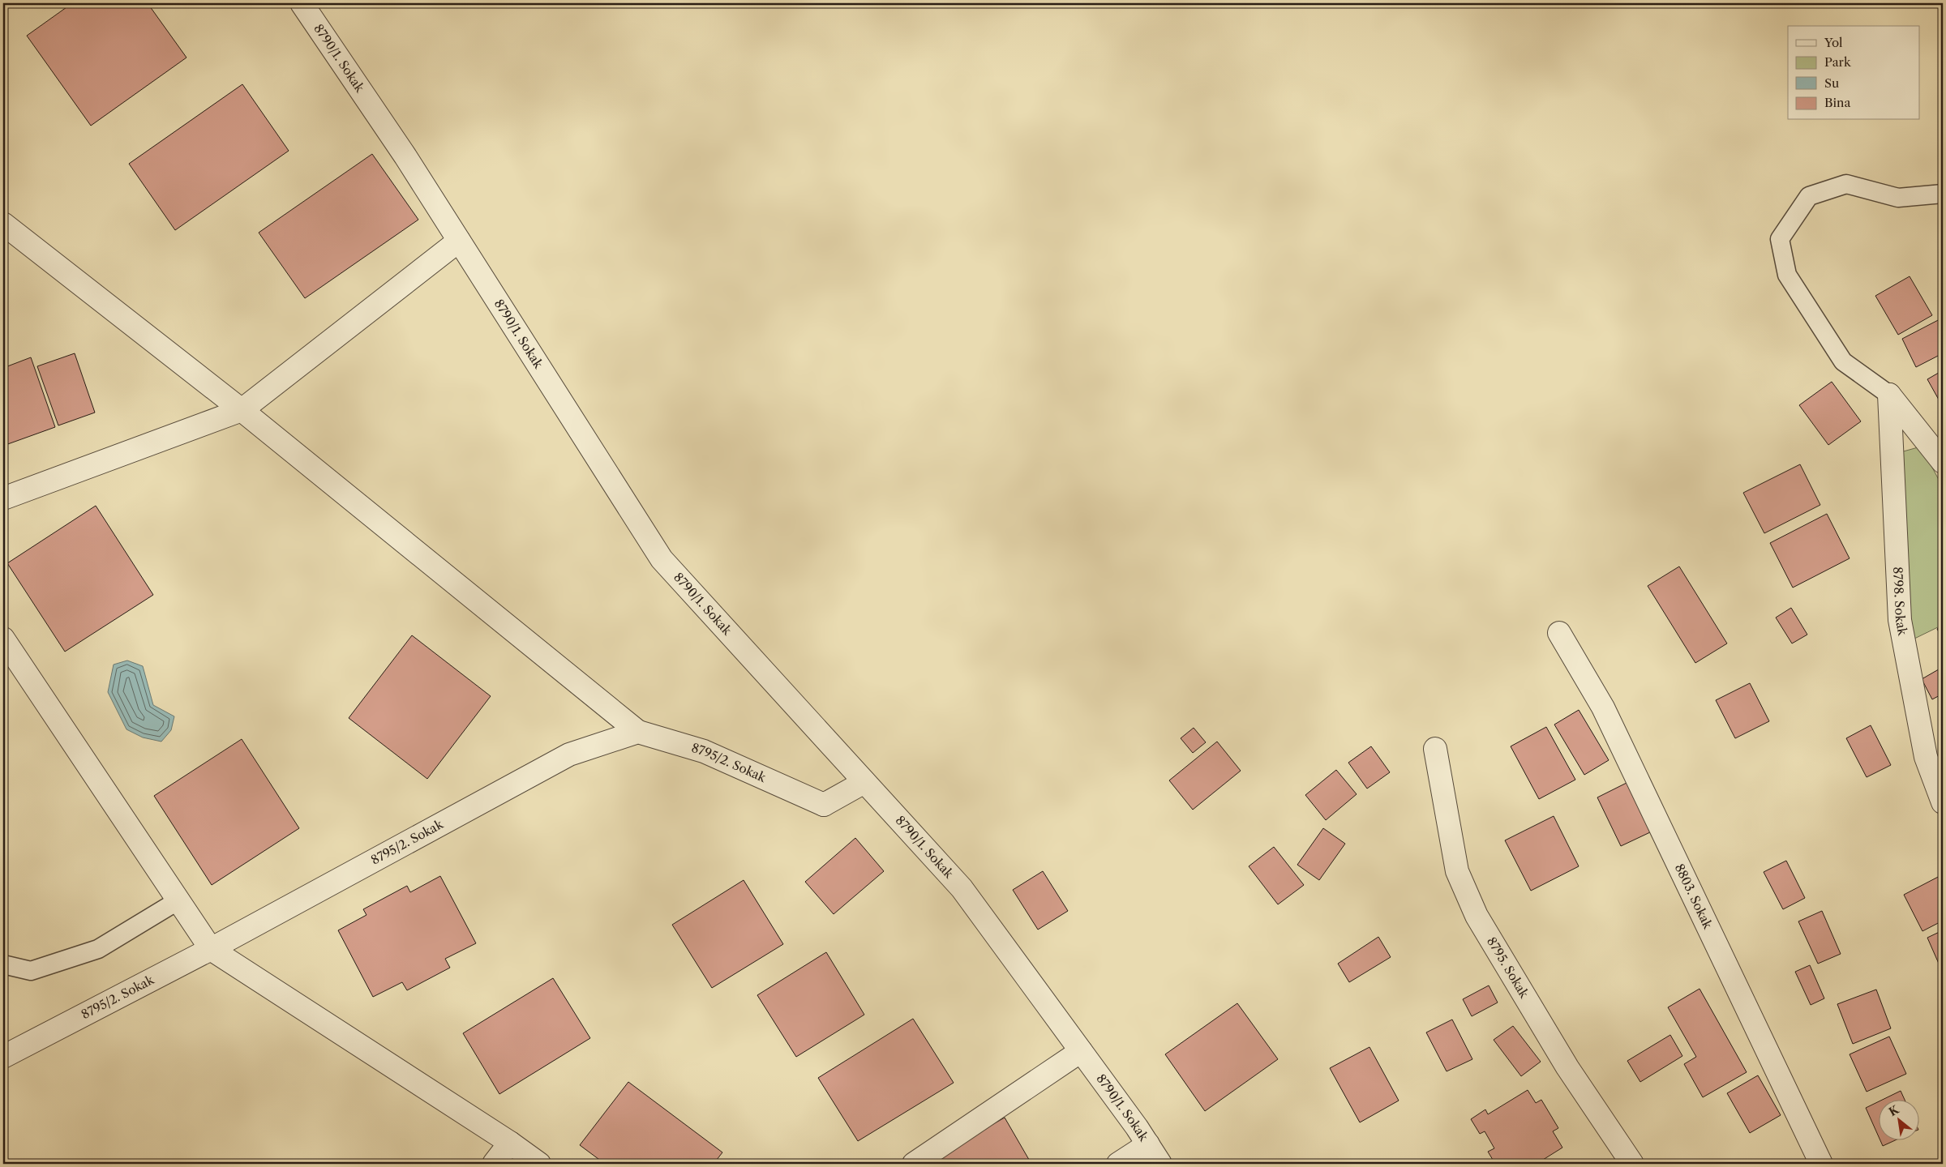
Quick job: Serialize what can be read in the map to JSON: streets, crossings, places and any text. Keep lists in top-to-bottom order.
{
  "streets": {
    "street": [
      "8790/1. Sokak",
      "8798. Sokak",
      "8795/2. Sokak",
      "8803. Sokak",
      "8795. Sokak"
    ]
  },
  "crossings": [
    ["8790/1. Sokak", "8795/2. Sokak"]
  ],
  "legend": [
    "Yol",
    "Park",
    "Su",
    "Bina"
  ],
  "north": "top left"
}
